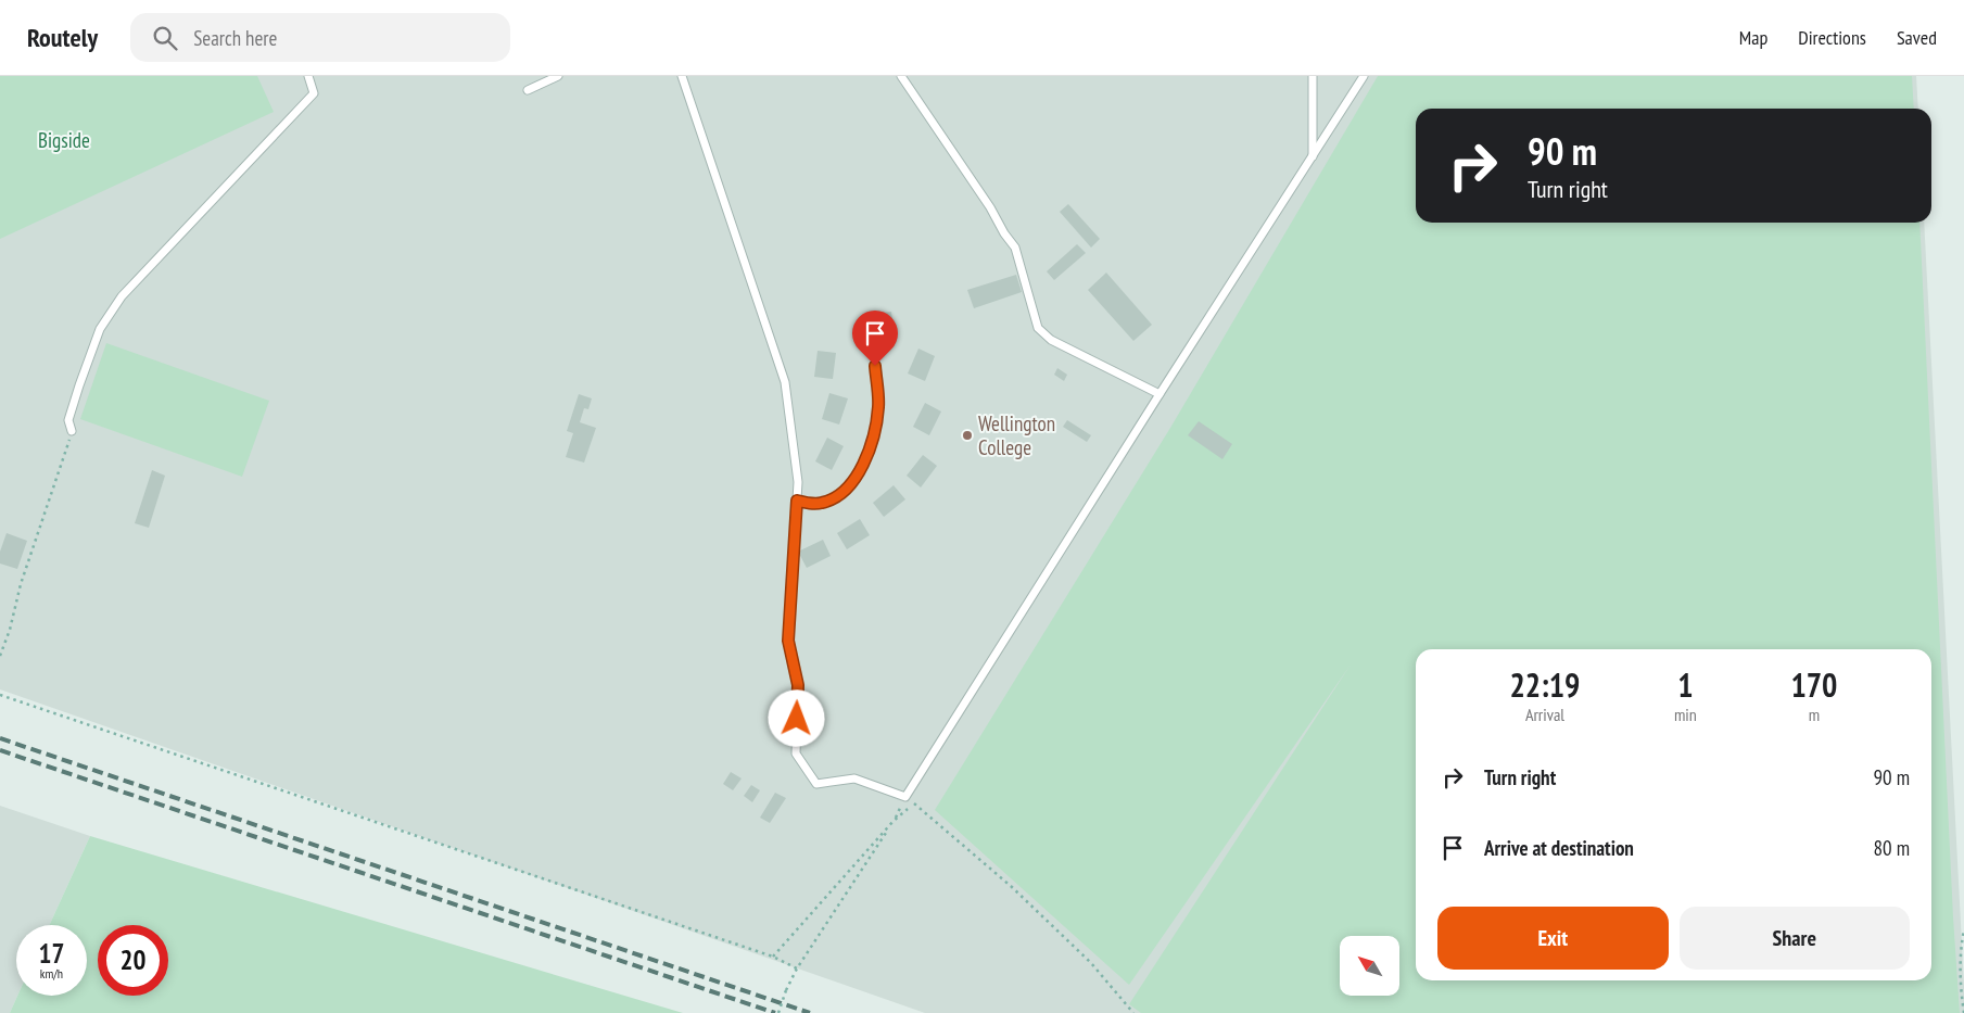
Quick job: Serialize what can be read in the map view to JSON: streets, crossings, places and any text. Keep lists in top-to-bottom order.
{
  "parks": ["Bigside"],
  "places": ["Wellington College"],
  "north": "top left",
  "page": {
    "header": "Routely",
    "search": "Search here",
    "nav": ["Map", "Directions", "Saved"],
    "turn": ["90 m", "Turn right"],
    "eta": [
      "22:19",
      "Arrival",
      "1",
      "min",
      "170",
      "m"
    ],
    "list": [
      {
        "name": "Turn right",
        "value": "90 m"
      },
      {
        "name": "Arrive at destination",
        "value": "80 m"
      }
    ],
    "buttons": ["Exit", "Share"],
    "speed": "17 km/h",
    "limit": "20"
  }
}
